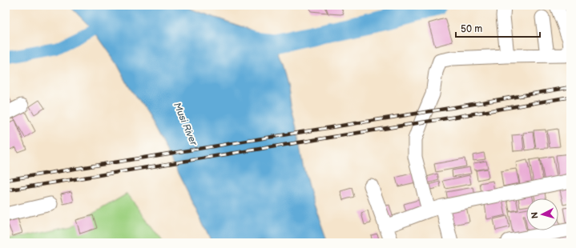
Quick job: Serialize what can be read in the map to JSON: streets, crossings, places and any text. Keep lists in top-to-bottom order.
{
  "water": ["Musi River"],
  "scale_bar": "50 m",
  "north": "left"
}
